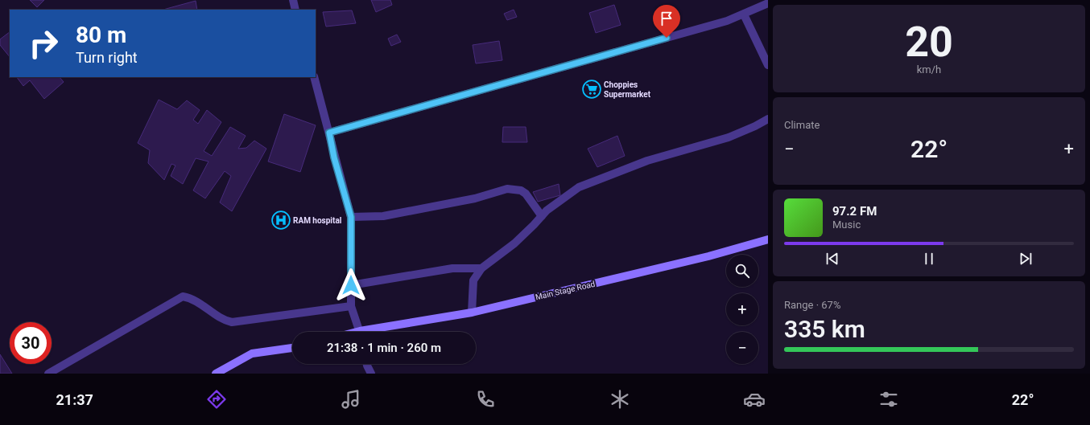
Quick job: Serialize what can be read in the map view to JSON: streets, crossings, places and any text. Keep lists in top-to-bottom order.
{
  "streets": {
    "street": ["Main Stage Road"]
  },
  "places": {
    "supermarket": ["Choppies Supermarket"],
    "hospital": ["RAM hospital"]
  },
  "page": {
    "tile": [
      ["20", "km/h"],
      "Climate",
      ["Range · 67%", "335 km"]
    ],
    "turn": ["80 m", "Turn right"],
    "heat": ["−", "22°", "+"],
    "song": ["97.2 FM", "Music"],
    "map_buttons": ["+", "−"],
    "limit": "30",
    "trip": "21:38 · 1 min · 260 m",
    "tabs": ["21:37", "22°"]
  }
}
